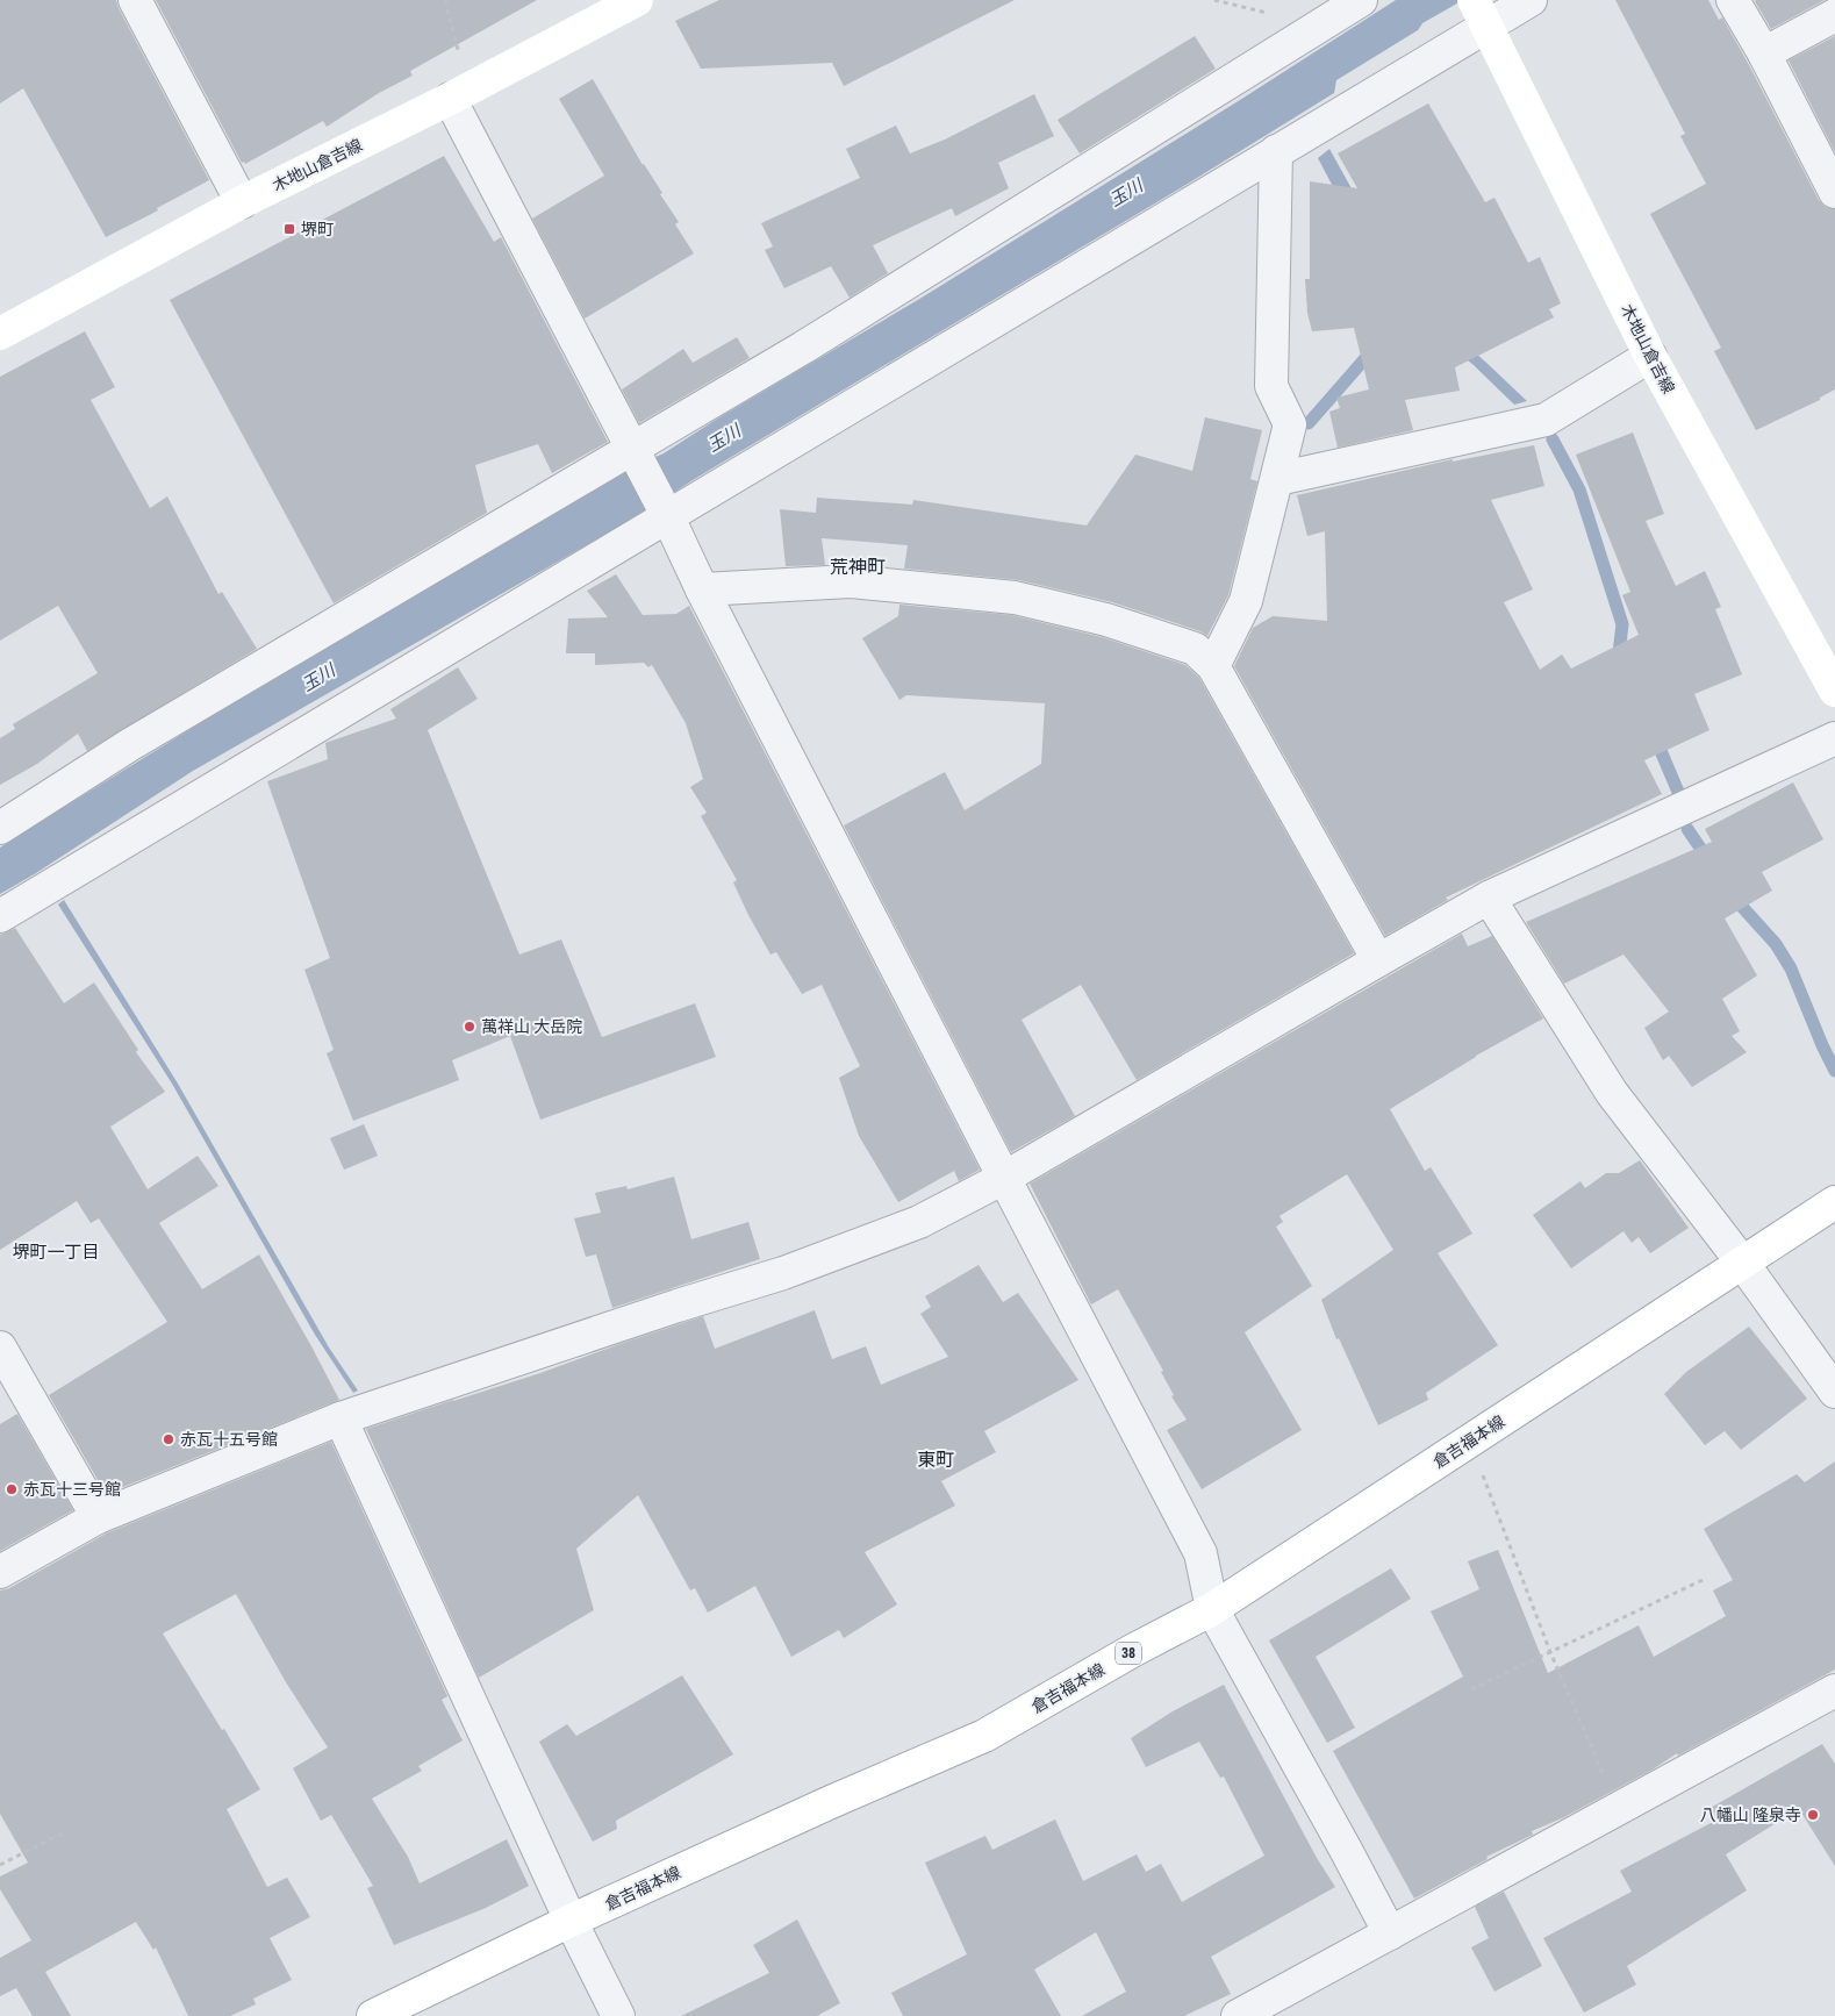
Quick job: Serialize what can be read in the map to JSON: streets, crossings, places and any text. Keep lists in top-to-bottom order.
{
  "streets": {
    "main road": ["木地山倉吉線", "倉吉福本線", "38"]
  },
  "districts": ["荒神町", "堺町一丁目", "東町"],
  "water": ["玉川"],
  "places": {
    "transit": ["堺町"],
    "other": [
      "萬祥山 大岳院",
      "赤瓦十五号館",
      "赤瓦十三号館",
      "八幡山 隆泉寺"
    ]
  }
}
